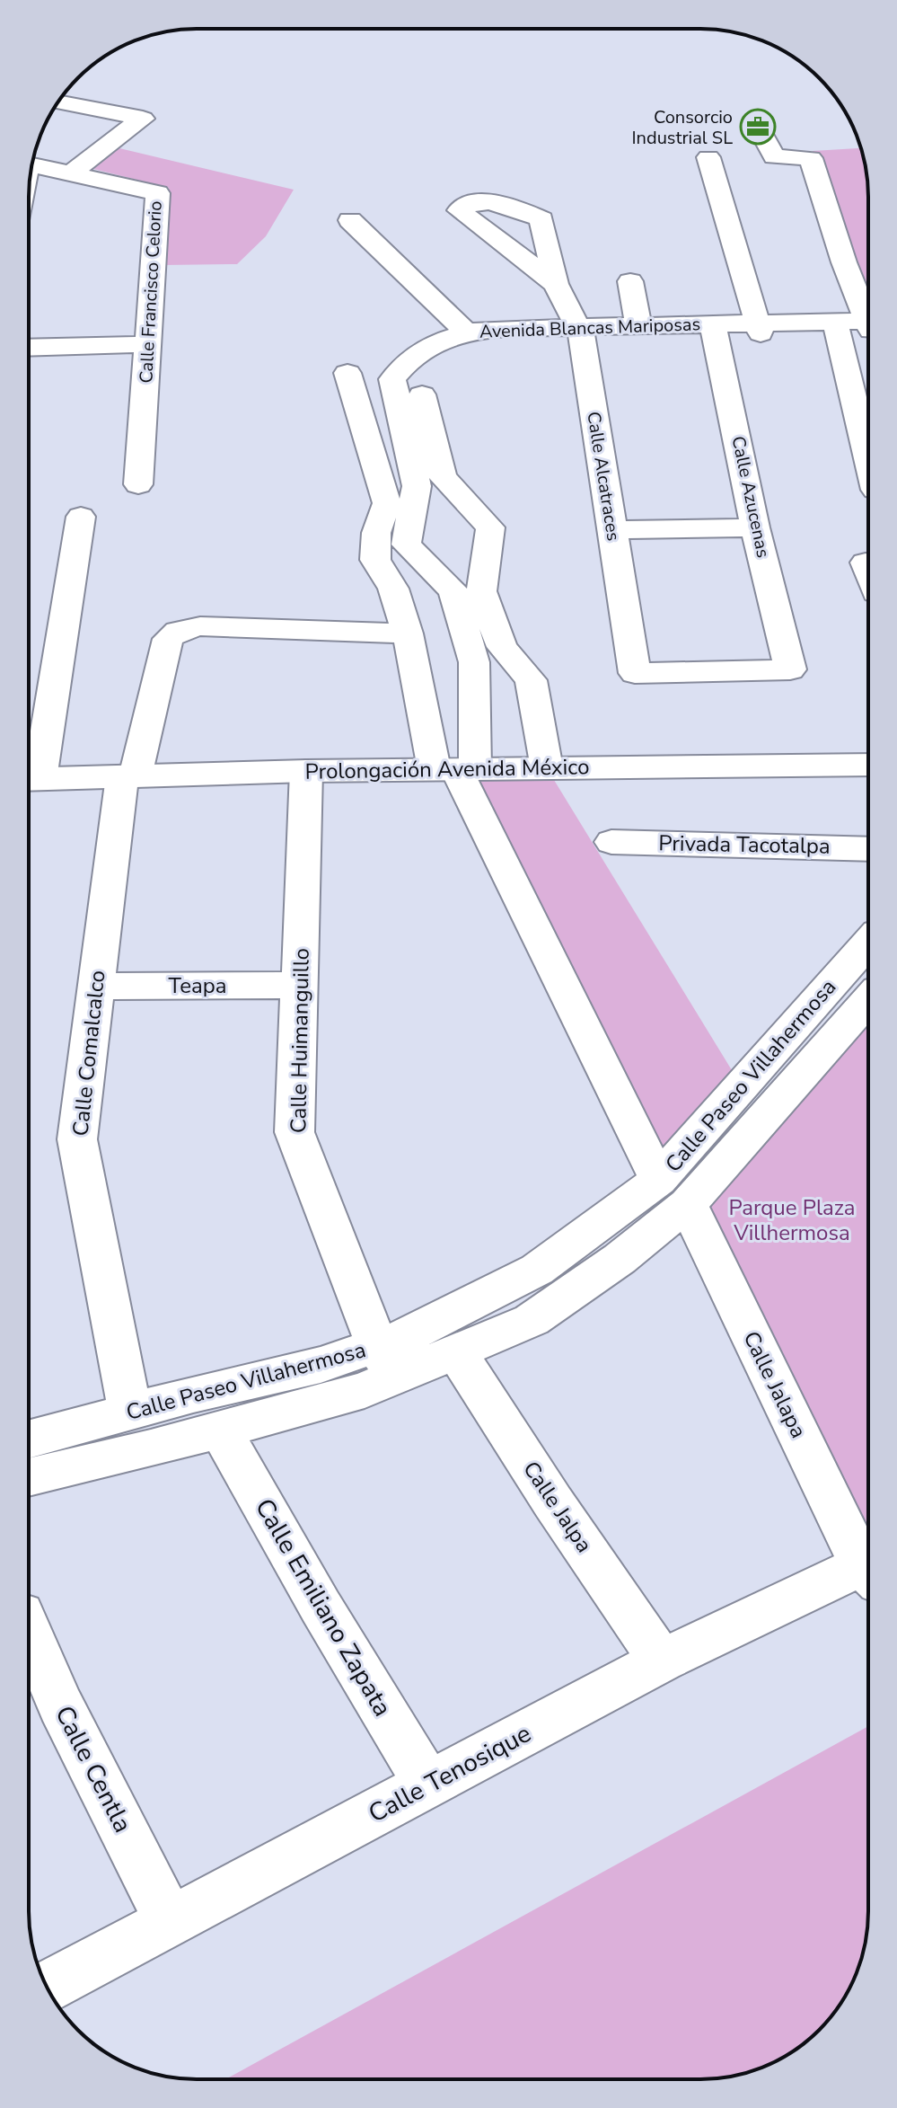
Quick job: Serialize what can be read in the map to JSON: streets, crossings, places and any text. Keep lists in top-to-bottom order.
{
  "streets": {
    "main road": ["Prolongación Avenida México"],
    "street": [
      "Calle Francisco Celorio",
      "Avenida Blancas Mariposas",
      "Calle Alcatraces",
      "Calle Azucenas",
      "Privada Tacotalpa",
      "Teapa",
      "Calle Huimanguillo",
      "Calle Comalcalco",
      "Calle Paseo Villahermosa",
      "Calle Jalapa",
      "Calle Jalpa",
      "Calle Emiliano Zapata",
      "Calle Centla",
      "Calle Tenosique"
    ]
  },
  "crossings": [
    ["Avenida Blancas Mariposas", "Calle Alcatraces"],
    ["Avenida Blancas Mariposas", "Calle Azucenas"],
    ["Avenida Blancas Mariposas", "Prolongación Avenida México"],
    ["Avenida Blancas Mariposas", "Calle Jalapa"],
    ["Calle Alcatraces", "Calle Azucenas"],
    ["Prolongación Avenida México", "Calle Huimanguillo"],
    ["Prolongación Avenida México", "Calle Comalcalco"],
    ["Prolongación Avenida México", "Calle Jalapa"],
    ["Teapa", "Calle Huimanguillo"],
    ["Teapa", "Calle Comalcalco"],
    ["Calle Huimanguillo", "Calle Paseo Villahermosa"],
    ["Calle Comalcalco", "Calle Paseo Villahermosa"],
    ["Calle Paseo Villahermosa", "Calle Jalapa"],
    ["Calle Paseo Villahermosa", "Calle Jalpa"],
    ["Calle Paseo Villahermosa", "Calle Emiliano Zapata"],
    ["Calle Jalpa", "Calle Tenosique"],
    ["Calle Emiliano Zapata", "Calle Tenosique"],
    ["Calle Centla", "Calle Tenosique"]
  ],
  "parks": ["Parque Plaza Villhermosa"],
  "places": {
    "office": ["Consorcio Industrial SL"]
  }
}
